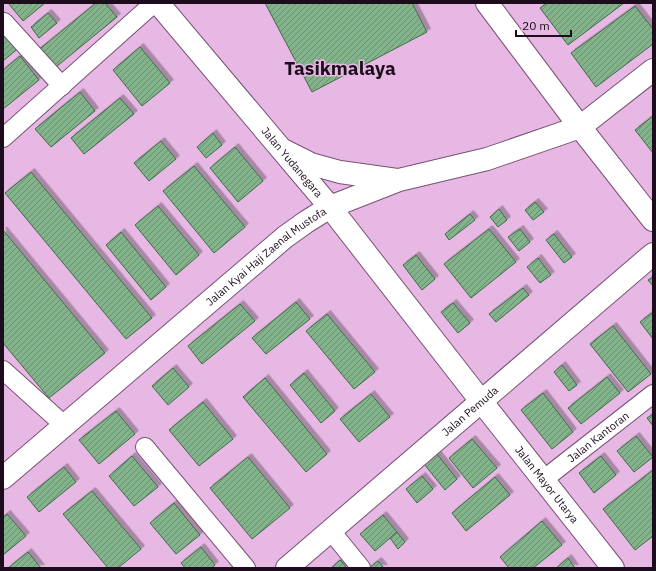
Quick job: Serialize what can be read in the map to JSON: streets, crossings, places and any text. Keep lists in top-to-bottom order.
{
  "streets": {
    "main road": [
      "Jalan Yudanegara",
      "Jalan Kyai Haji Zaenal Mustofa",
      "Jalan Pemuda",
      "Jalan Mayor Utarya"
    ],
    "street": ["Jalan Kantoran"]
  },
  "crossings": [
    ["Jalan Yudanegara", "Jalan Kyai Haji Zaenal Mustofa"],
    ["Jalan Yudanegara", "Jalan Pemuda"],
    ["Jalan Yudanegara", "Jalan Mayor Utarya"],
    ["Jalan Pemuda", "Jalan Mayor Utarya"],
    ["Jalan Kantoran", "Jalan Mayor Utarya"]
  ],
  "districts": ["Tasikmalaya"],
  "scale_bar": "20 m"
}
